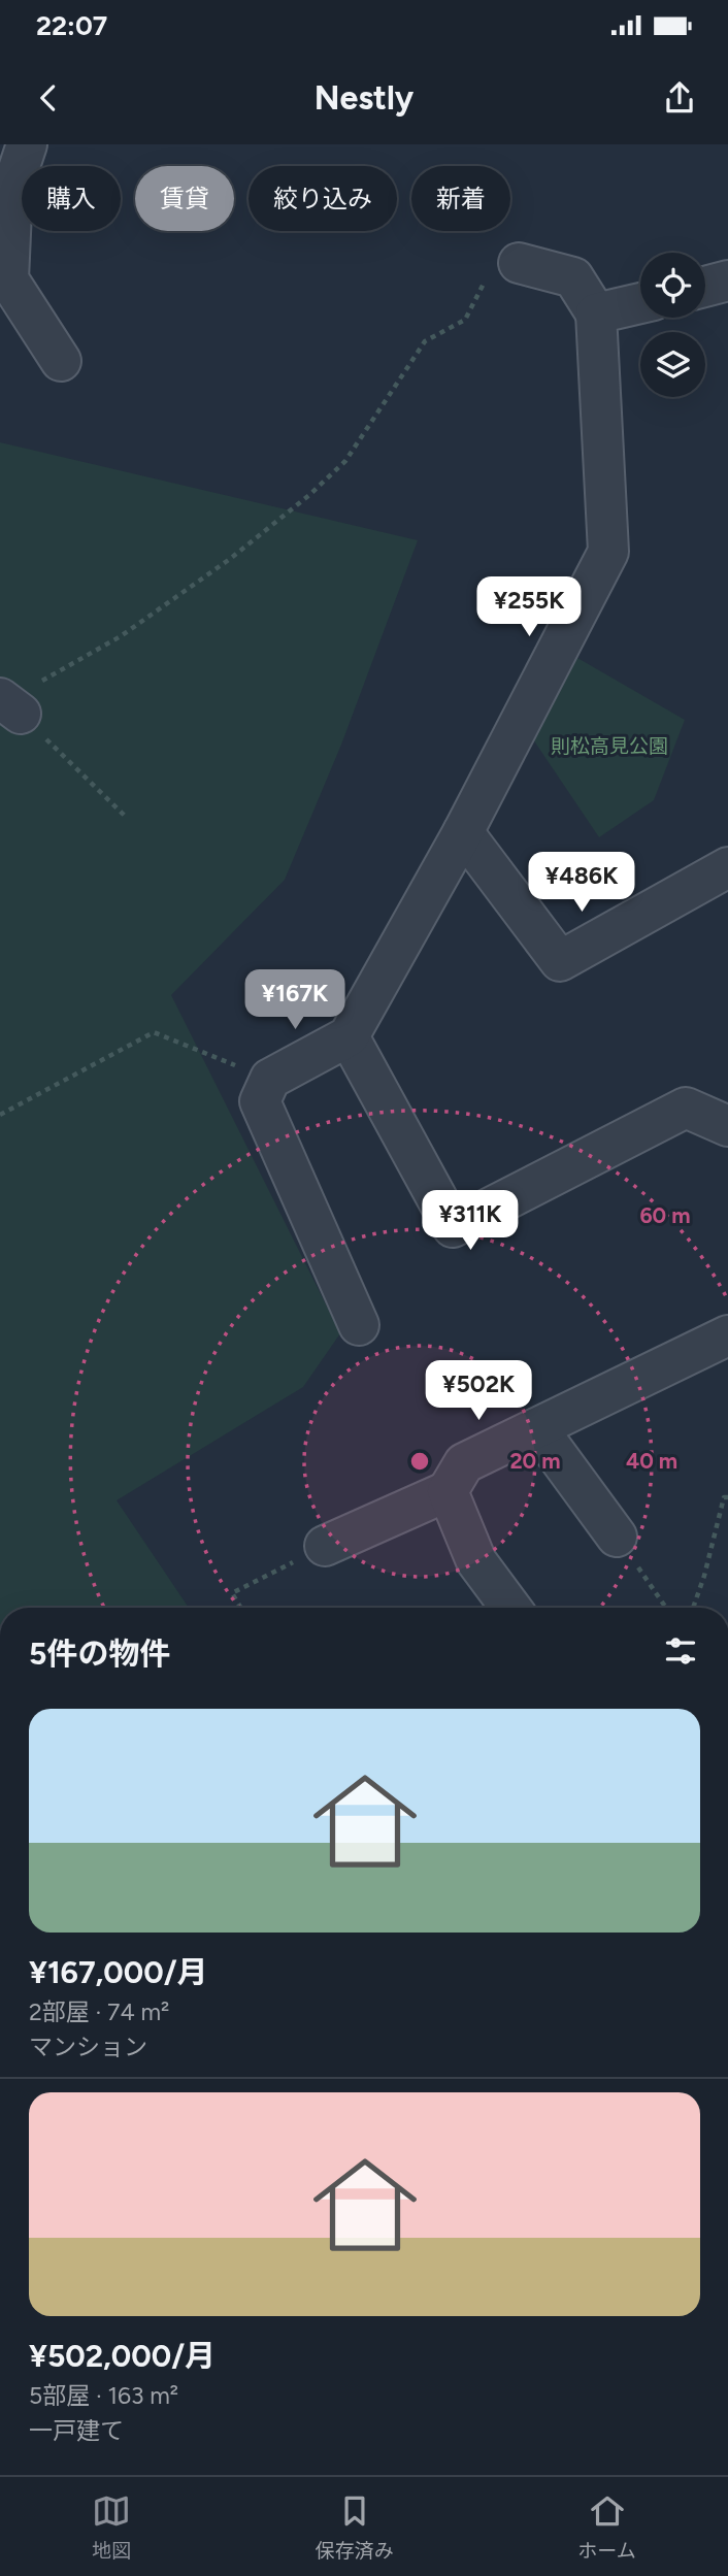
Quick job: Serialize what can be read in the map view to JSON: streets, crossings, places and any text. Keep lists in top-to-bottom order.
{
  "parks": ["則松高見公園"],
  "page": {
    "status": "22:07",
    "header": "Nestly",
    "chip": [
      "購入",
      "賃貸",
      "絞り込み",
      "新着"
    ],
    "price": [
      "¥255K",
      "¥486K",
      "¥167K",
      "¥311K",
      "¥502K"
    ],
    "heading": "5件の物件",
    "list": [
      {
        "name": "¥167,000/月",
        "note": "2部屋 · 74 m² · マンション"
      },
      {
        "name": "¥502,000/月",
        "note": "5部屋 · 163 m² · 一戸建て"
      }
    ],
    "tabs": ["地図", "保存済み", "ホーム"]
  },
  "rings": ["60 m", "20 m", "40 m"]
}
